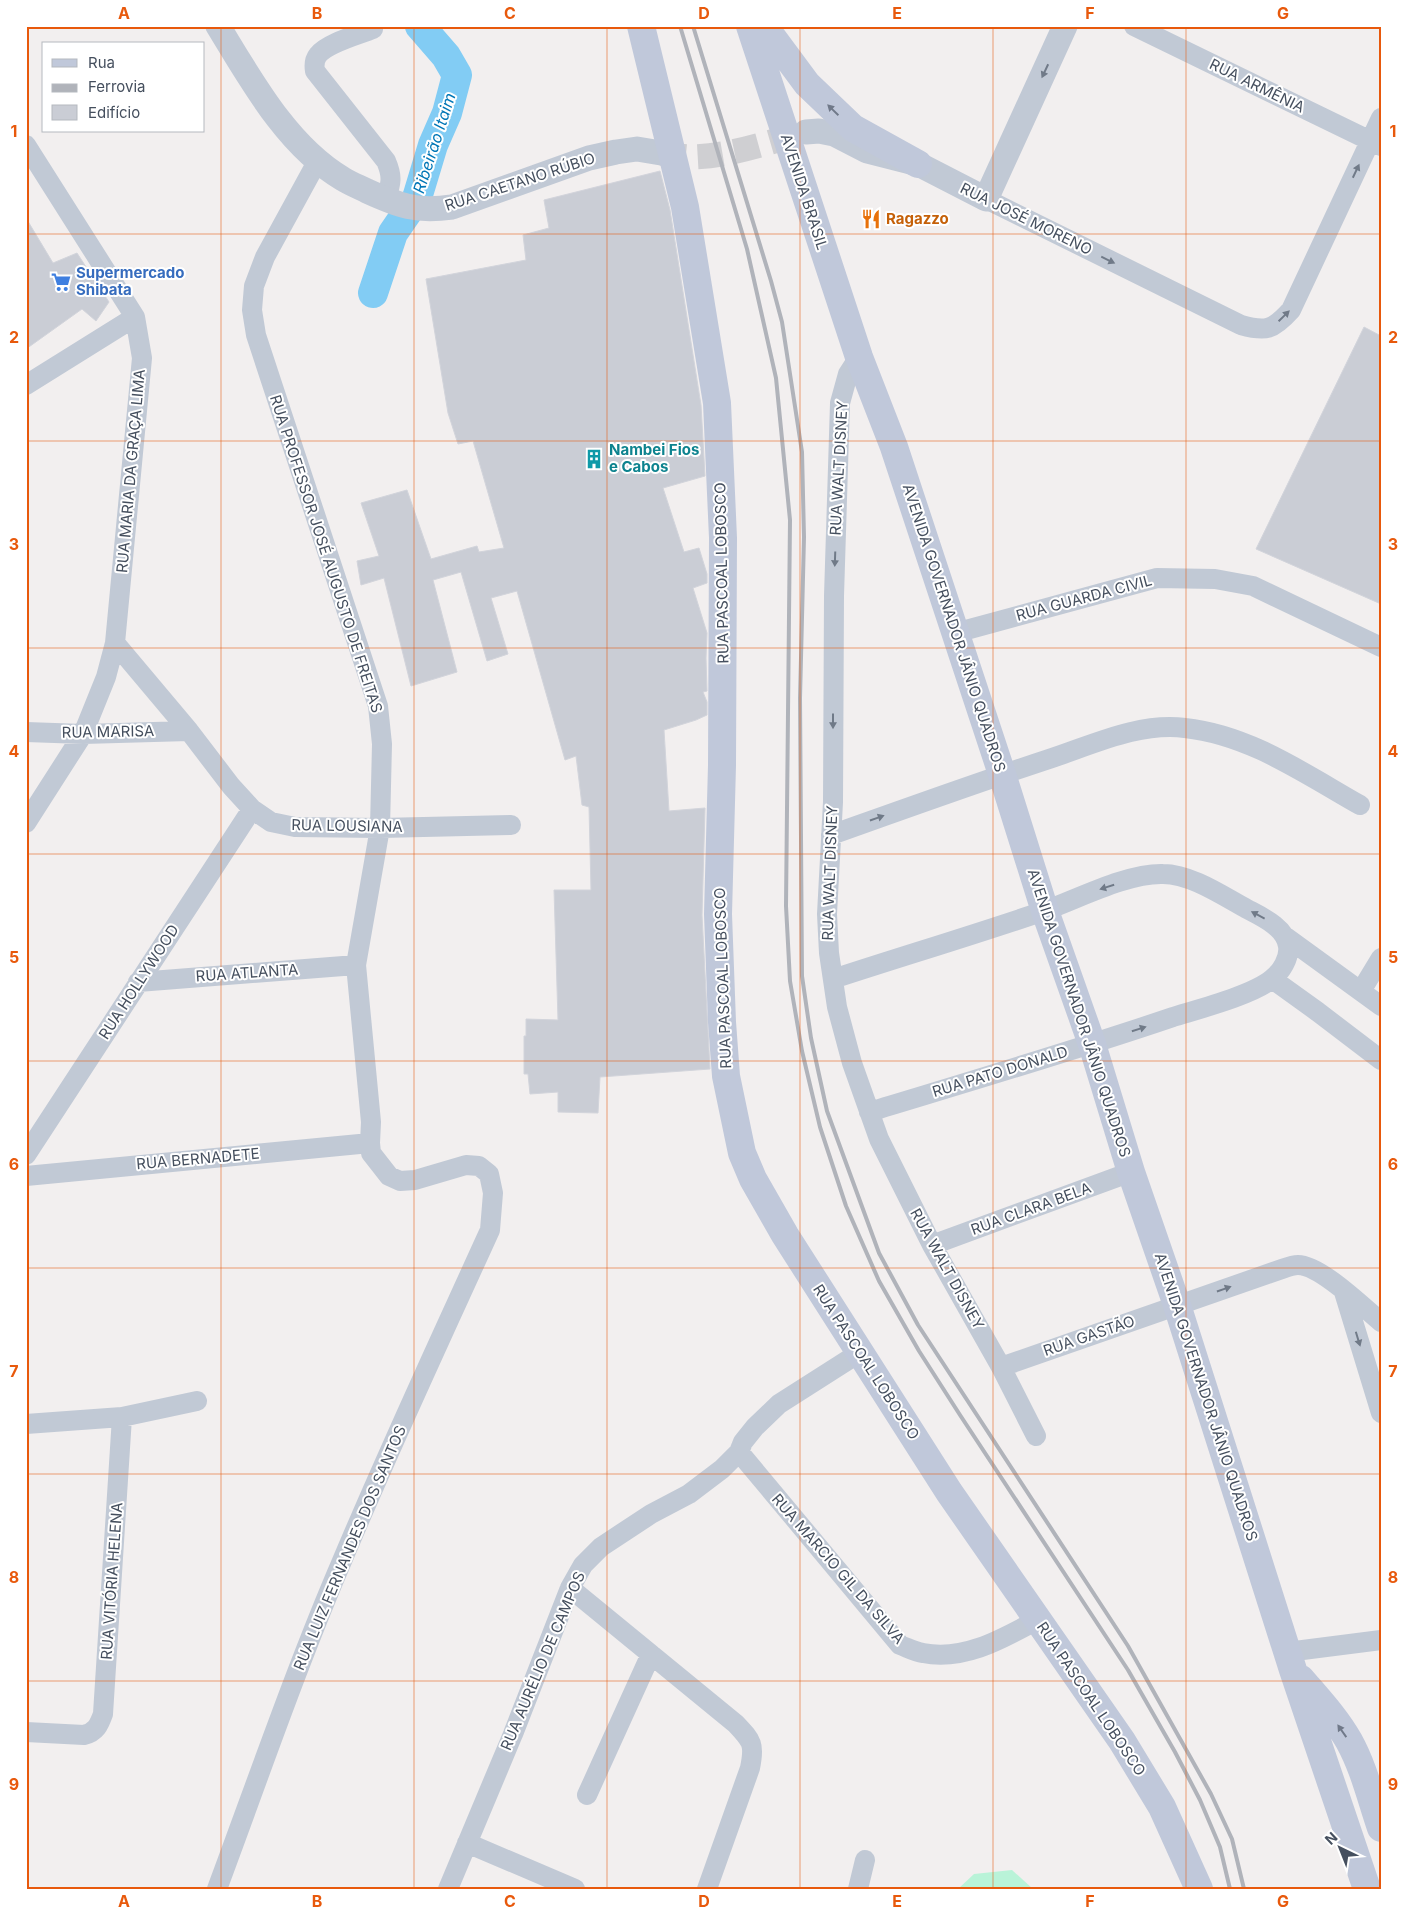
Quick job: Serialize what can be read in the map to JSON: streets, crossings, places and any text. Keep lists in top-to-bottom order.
{
  "streets": {
    "main road": ["AVENIDA BRASIL", "RUA PASCOAL LOBOSCO", "AVENIDA GOVERNADOR JÂNIO QUADROS"],
    "street": [
      "RUA ARMÊNIA",
      "RUA CAETANO RÚBIO",
      "RUA JOSÉ MORENO",
      "RUA WALT DISNEY",
      "RUA MARIA DA GRAÇA LIMA",
      "RUA PROFESSOR JOSÉ AUGUSTO DE FREITAS",
      "RUA GUARDA CIVIL",
      "RUA MARISA",
      "RUA LOUSIANA",
      "RUA ATLANTA",
      "RUA HOLLYWOOD",
      "RUA PATO DONALD",
      "RUA BERNADETE",
      "RUA CLARA BELA",
      "RUA GASTÃO",
      "RUA LUIZ FERNANDES DOS SANTOS",
      "RUA MARCIO GIL DA SILVA",
      "RUA VITÓRIA HELENA",
      "RUA AURÉLIO DE CAMPOS"
    ]
  },
  "crossings": [
    ["RUA ARMÊNIA", "RUA JOSÉ MORENO"],
    ["RUA CAETANO RÚBIO", "RUA PROFESSOR JOSÉ AUGUSTO DE FREITAS"],
    ["AVENIDA BRASIL", "RUA WALT DISNEY"],
    ["AVENIDA BRASIL", "AVENIDA GOVERNADOR JÂNIO QUADROS"],
    ["RUA WALT DISNEY", "AVENIDA GOVERNADOR JÂNIO QUADROS"],
    ["RUA WALT DISNEY", "RUA PATO DONALD"],
    ["RUA WALT DISNEY", "RUA CLARA BELA"],
    ["RUA WALT DISNEY", "RUA GASTÃO"],
    ["RUA MARIA DA GRAÇA LIMA", "RUA MARISA"],
    ["RUA MARIA DA GRAÇA LIMA", "RUA LOUSIANA"],
    ["RUA PROFESSOR JOSÉ AUGUSTO DE FREITAS", "RUA LOUSIANA"],
    ["RUA PROFESSOR JOSÉ AUGUSTO DE FREITAS", "RUA ATLANTA"],
    ["RUA PROFESSOR JOSÉ AUGUSTO DE FREITAS", "RUA BERNADETE"],
    ["RUA PROFESSOR JOSÉ AUGUSTO DE FREITAS", "RUA LUIZ FERNANDES DOS SANTOS"],
    ["RUA PASCOAL LOBOSCO", "RUA MARCIO GIL DA SILVA"],
    ["RUA PASCOAL LOBOSCO", "RUA AURÉLIO DE CAMPOS"],
    ["RUA GUARDA CIVIL", "AVENIDA GOVERNADOR JÂNIO QUADROS"],
    ["AVENIDA GOVERNADOR JÂNIO QUADROS", "RUA PATO DONALD"],
    ["AVENIDA GOVERNADOR JÂNIO QUADROS", "RUA CLARA BELA"],
    ["AVENIDA GOVERNADOR JÂNIO QUADROS", "RUA GASTÃO"],
    ["RUA MARISA", "RUA LOUSIANA"],
    ["RUA LOUSIANA", "RUA HOLLYWOOD"],
    ["RUA ATLANTA", "RUA HOLLYWOOD"],
    ["RUA BERNADETE", "RUA LUIZ FERNANDES DOS SANTOS"],
    ["RUA MARCIO GIL DA SILVA", "RUA AURÉLIO DE CAMPOS"]
  ],
  "one_way": ["RUA WALT DISNEY", "RUA PATO DONALD", "RUA GASTÃO"],
  "water": ["Ribeirão Itaim"],
  "places": {
    "restaurant": ["Ragazzo"],
    "supermarket": ["Supermercado Shibata"],
    "building": ["Nambei Fios e Cabos"]
  },
  "legend": ["Rua", "Ferrovia", "Edifício"],
  "north": "top left",
  "grid": {
    "columns": [
      "A",
      "B",
      "C",
      "D",
      "E",
      "F",
      "G"
    ],
    "rows": [
      "1",
      "2",
      "3",
      "4",
      "5",
      "6",
      "7",
      "8",
      "9"
    ]
  }
}
